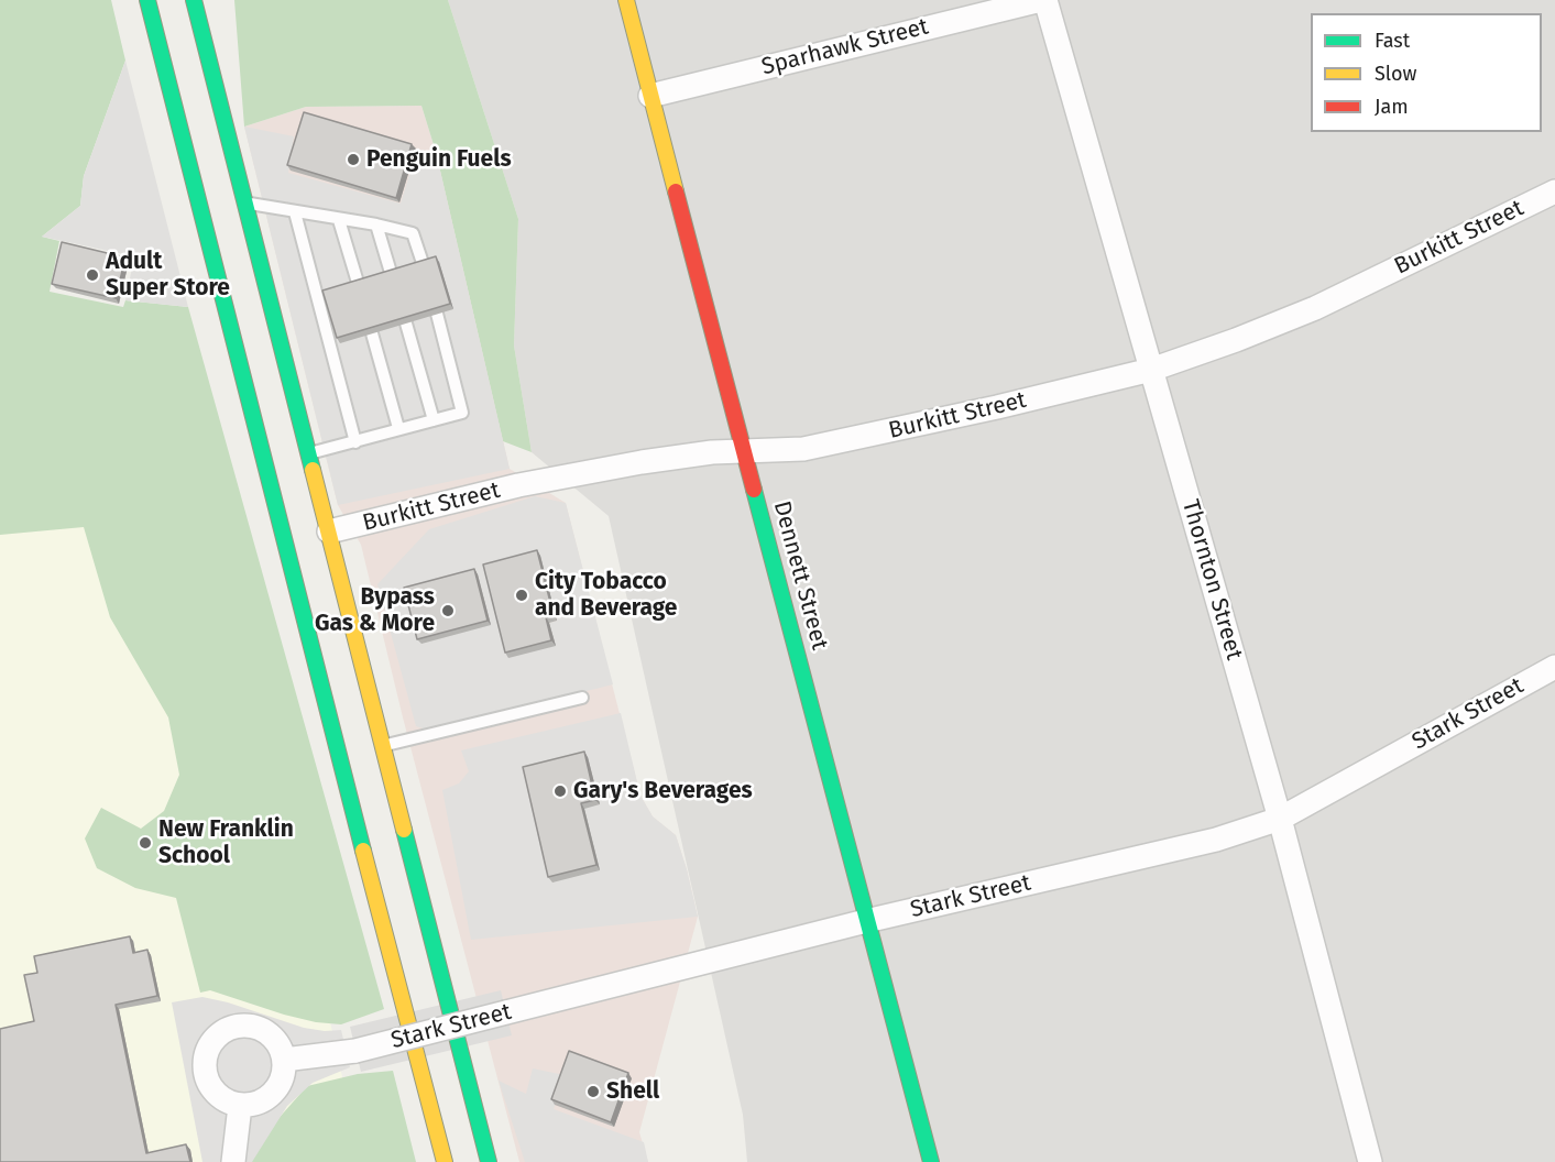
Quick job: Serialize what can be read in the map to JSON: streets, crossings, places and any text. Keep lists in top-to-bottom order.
{
  "streets": {
    "main road": ["Dennett Street"],
    "street": [
      "Sparhawk Street",
      "Burkitt Street",
      "Thornton Street",
      "Stark Street"
    ]
  },
  "crossings": [
    ["Sparhawk Street", "Dennett Street"],
    ["Sparhawk Street", "Thornton Street"],
    ["Burkitt Street", "Dennett Street"],
    ["Burkitt Street", "Thornton Street"],
    ["Dennett Street", "Stark Street"],
    ["Thornton Street", "Stark Street"]
  ],
  "places": [
    "Penguin Fuels",
    "Adult Super Store",
    "City Tobacco and Beverage",
    "Bypass Gas & More",
    "Gary's Beverages",
    "New Franklin School",
    "Shell"
  ],
  "legend": ["Fast", "Slow", "Jam"]
}
